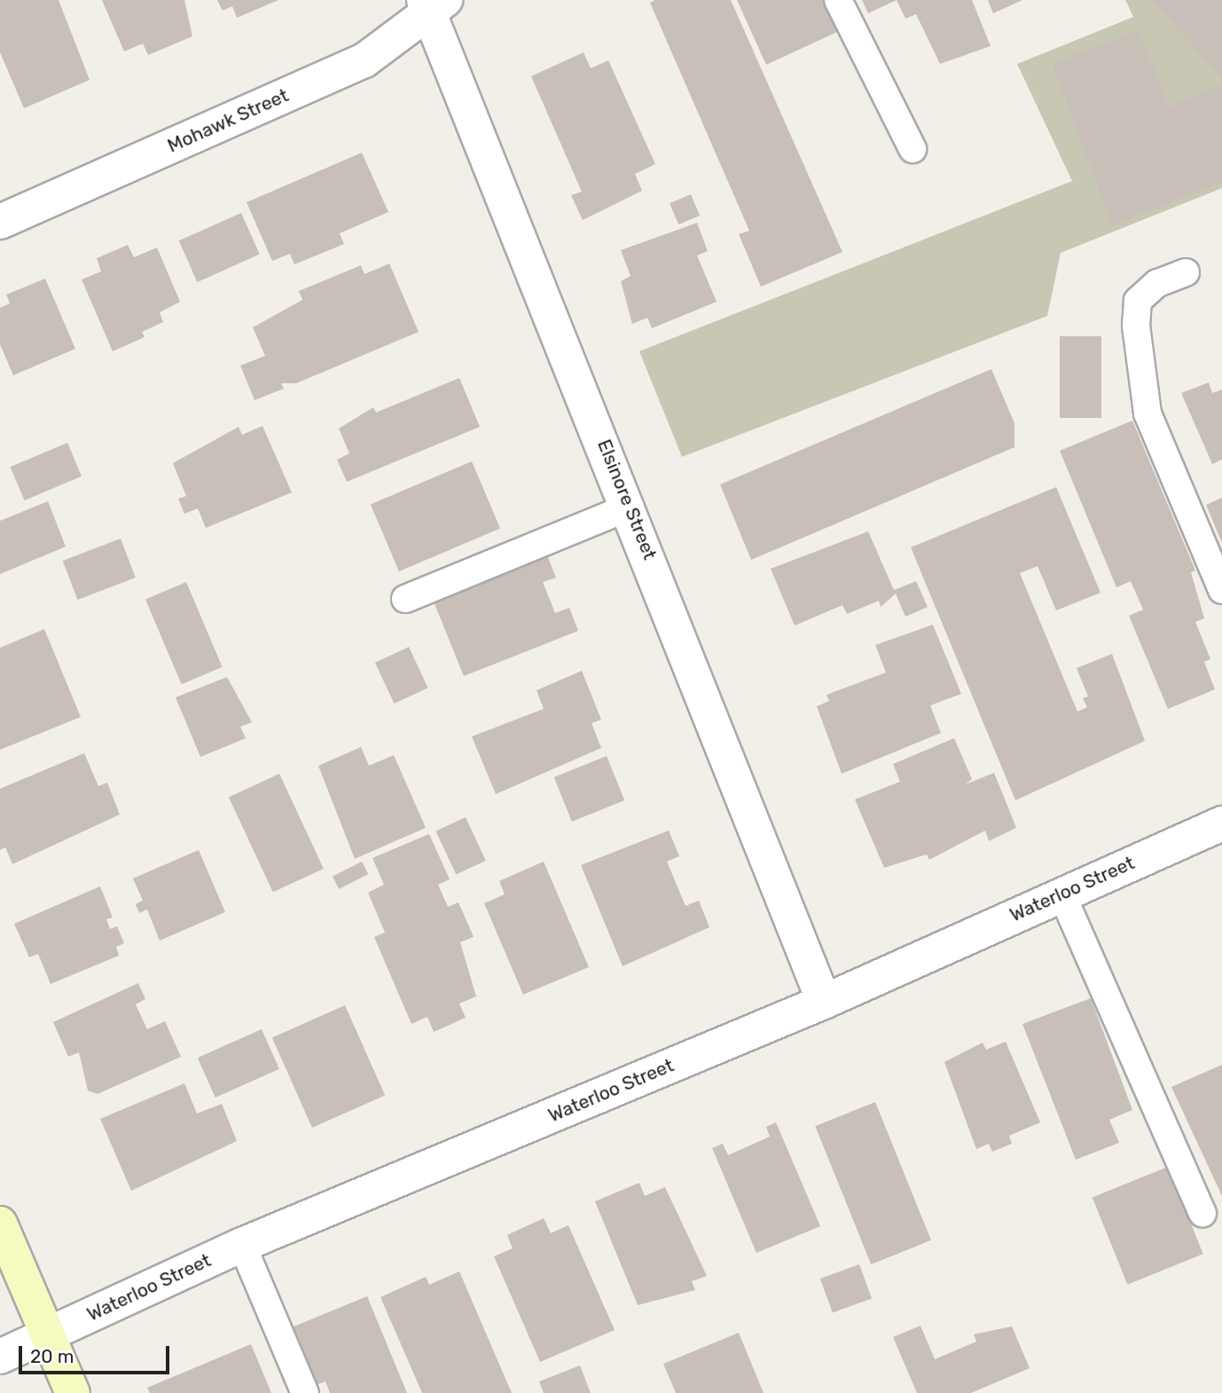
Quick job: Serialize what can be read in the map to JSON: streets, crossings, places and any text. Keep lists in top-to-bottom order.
{
  "streets": {
    "street": ["Mohawk Street", "Elsinore Street", "Waterloo Street"]
  },
  "crossings": [
    ["Mohawk Street", "Elsinore Street"],
    ["Elsinore Street", "Waterloo Street"]
  ],
  "scale_bar": "20 m"
}
